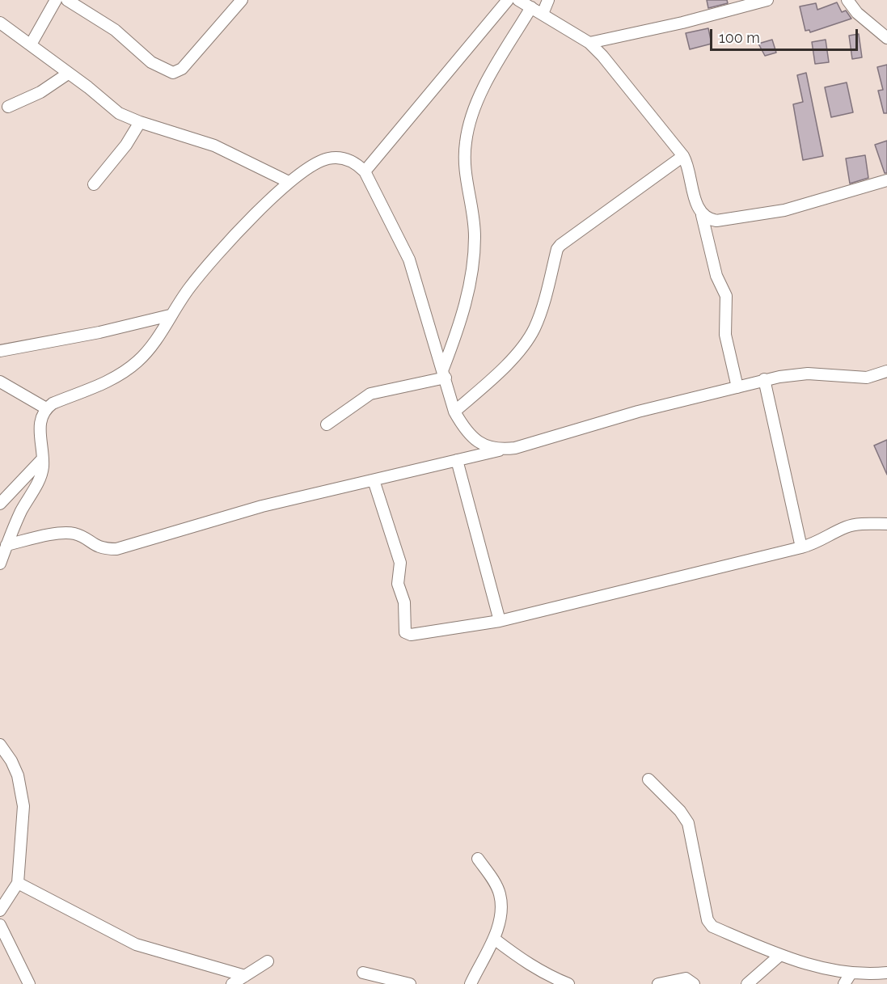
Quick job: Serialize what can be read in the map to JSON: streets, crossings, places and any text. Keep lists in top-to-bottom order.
{
  "scale_bar": "100 m"
}
